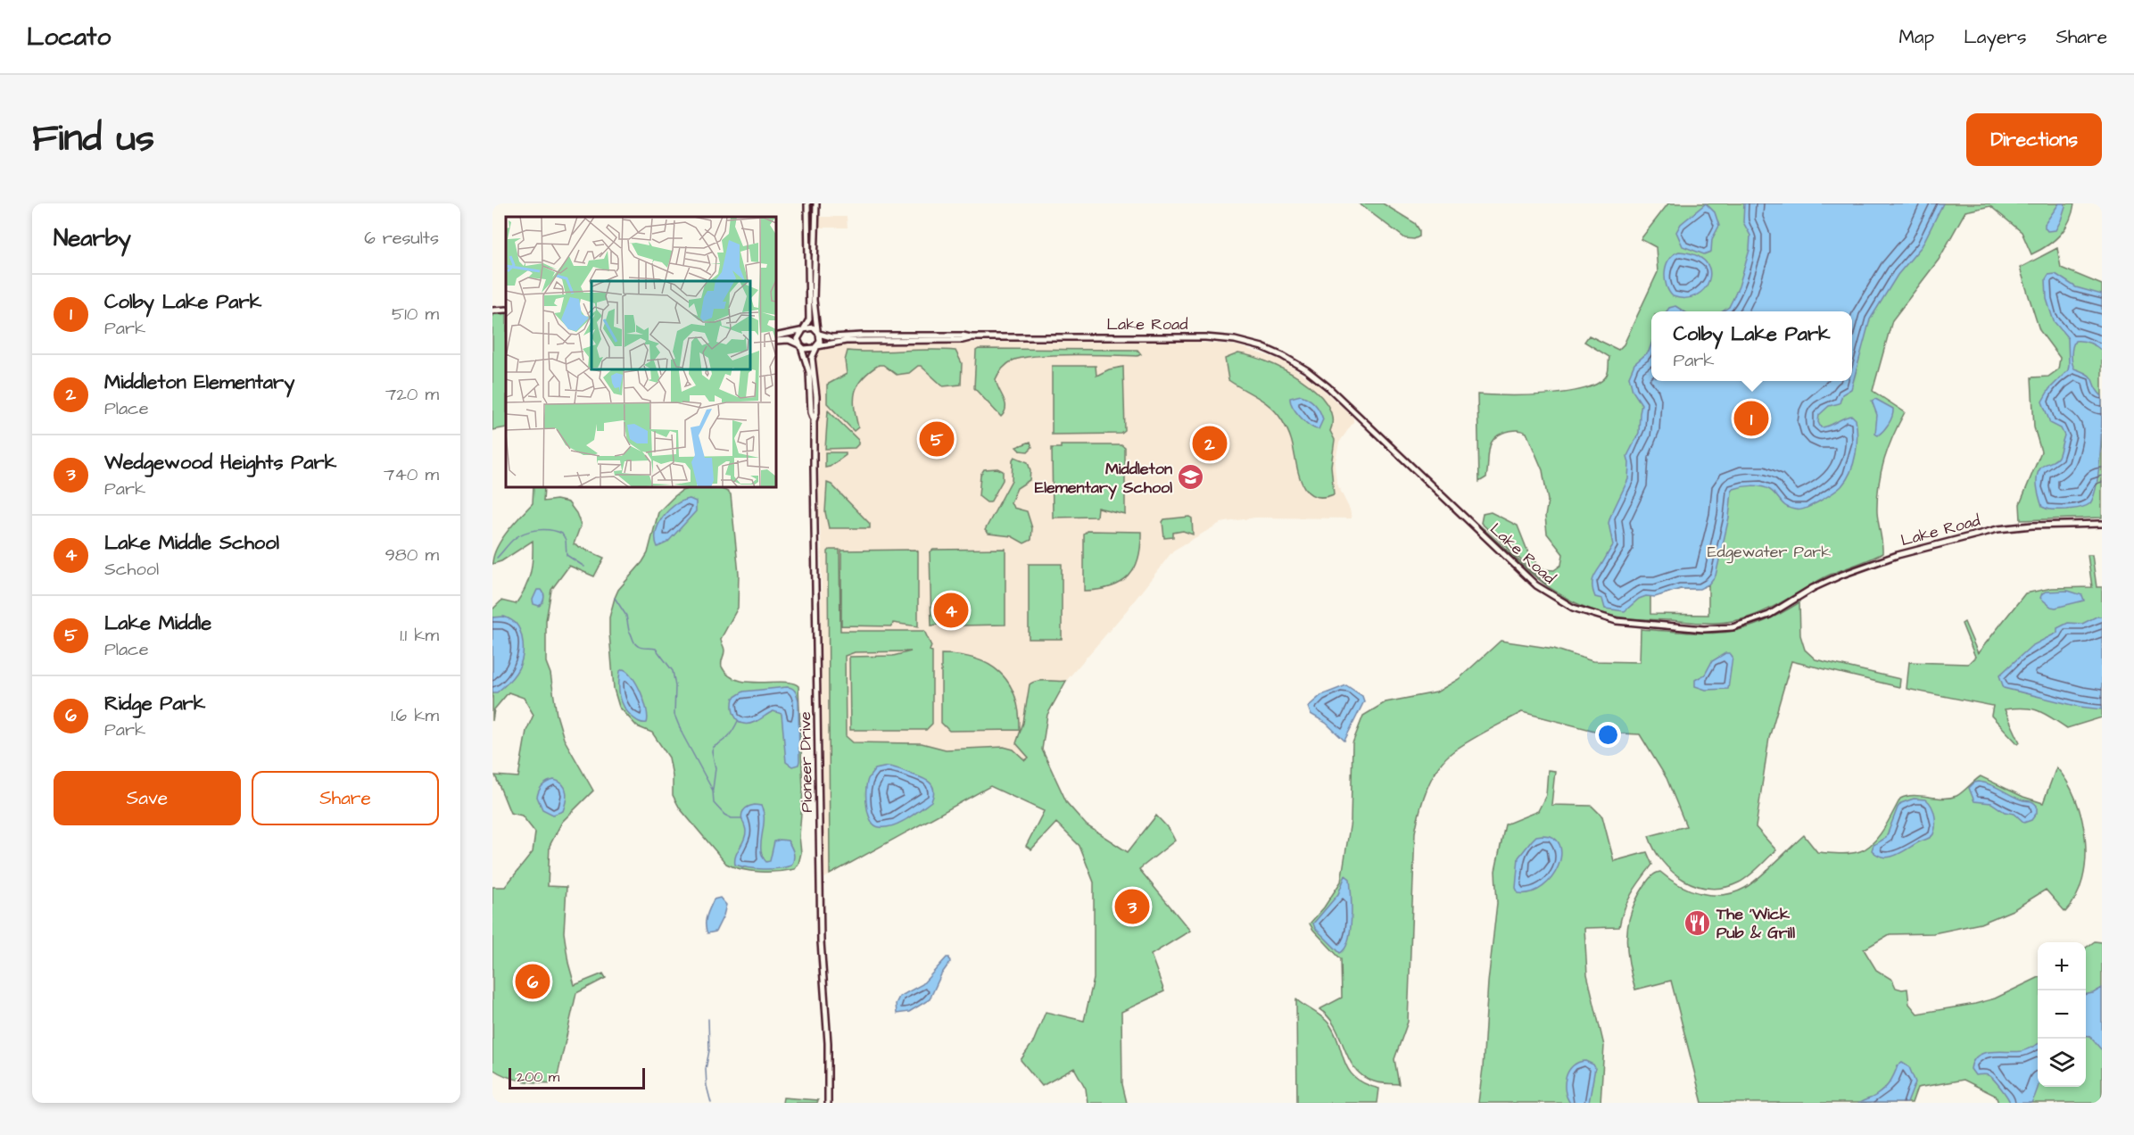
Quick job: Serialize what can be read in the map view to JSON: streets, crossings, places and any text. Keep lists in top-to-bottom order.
{
  "streets": {
    "street": ["Lake Road", "Pioneer Drive"]
  },
  "crossings": [
    ["Lake Road", "Pioneer Drive"]
  ],
  "parks": ["Edgewater Park"],
  "places": {
    "school or university": ["Middleton Elementary School"],
    "restaurant": ["The 'Wick Pub & Grill"]
  },
  "scale_bar": "200 m",
  "page": {
    "header": "Locato",
    "nav": ["Map", "Layers", "Share"],
    "title": "Find us",
    "buttons": [
      "Directions",
      ["Save", "Share"]
    ],
    "heading": ["Nearby", "6 results"],
    "list": [
      {
        "mark": "1",
        "name": "Colby Lake Park",
        "note": "Park",
        "value": "510 m"
      },
      {
        "mark": "2",
        "name": "Middleton Elementary",
        "note": "Place",
        "value": "720 m"
      },
      {
        "mark": "3",
        "name": "Wedgewood Heights Park",
        "note": "Park",
        "value": "740 m"
      },
      {
        "mark": "4",
        "name": "Lake Middle School",
        "note": "School",
        "value": "980 m"
      },
      {
        "mark": "5",
        "name": "Lake Middle",
        "note": "Place",
        "value": "1.1 km"
      },
      {
        "mark": "6",
        "name": "Ridge Park",
        "note": "Park",
        "value": "1.6 km"
      }
    ],
    "popup": ["Colby Lake Park", "Park"],
    "pins": [
      "1",
      "5",
      "2",
      "4",
      "3",
      "6"
    ],
    "map_buttons": ["+", "−"],
    "scale": "200 m"
  }
}
